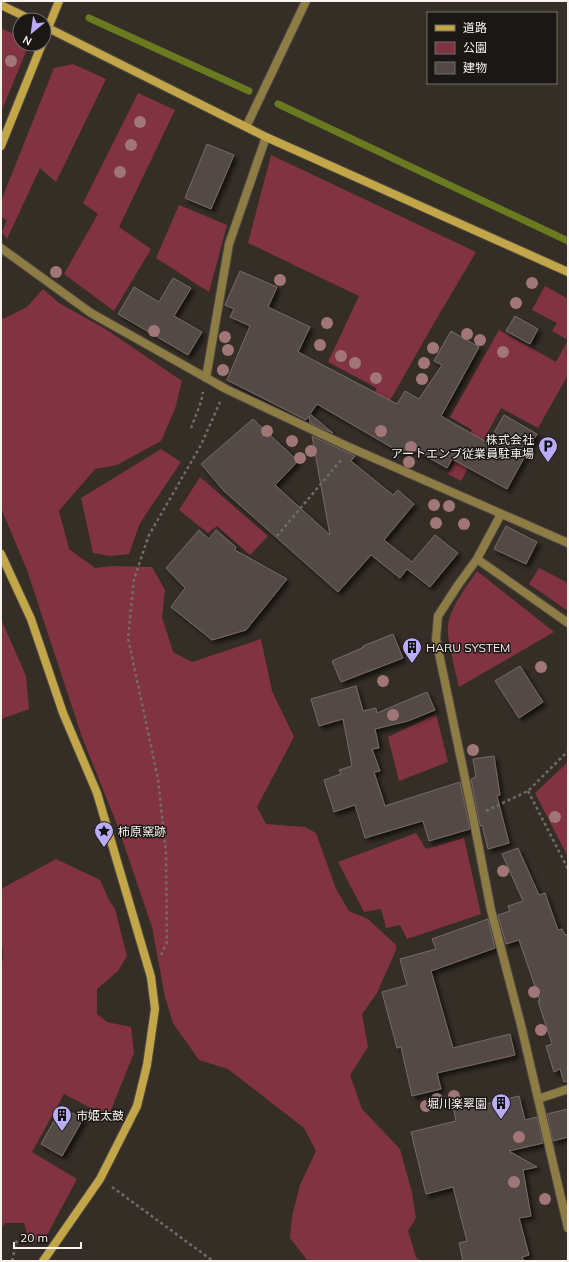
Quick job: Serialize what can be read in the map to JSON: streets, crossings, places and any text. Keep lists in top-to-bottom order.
{
  "places": {
    "parking": ["株式会社 アートエンブ従業員駐車場"],
    "building": ["HARU SYSTEM", "堀川楽翠園", "市姫太鼓"],
    "place": ["柿原窯跡"]
  },
  "legend": ["道路", "公園", "建物"],
  "scale_bar": "20 m",
  "north": "bottom left"
}
